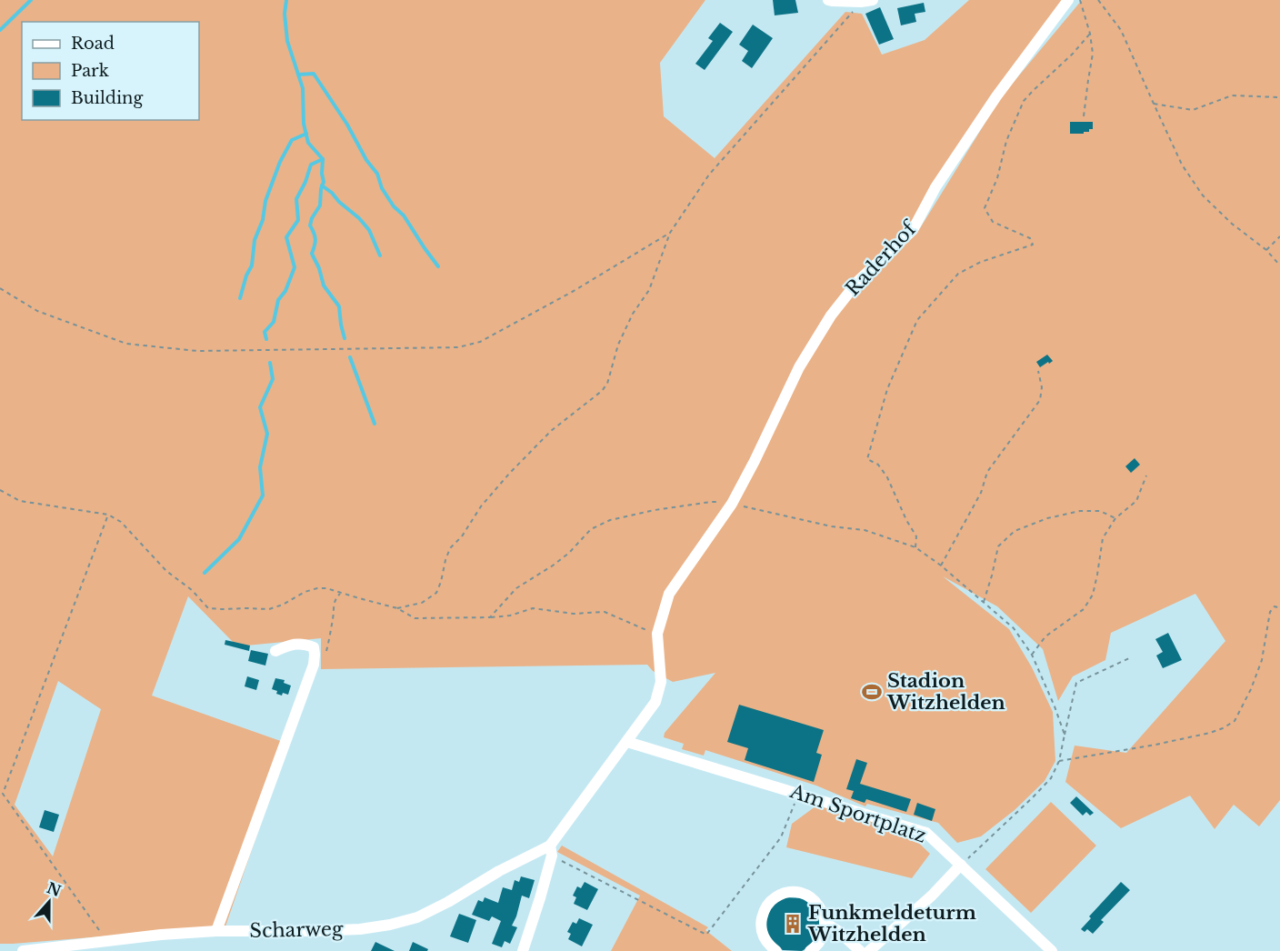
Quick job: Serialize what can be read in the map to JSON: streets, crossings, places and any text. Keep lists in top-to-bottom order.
{
  "streets": {
    "street": ["Raderhof", "Am Sportplatz", "Scharweg"]
  },
  "crossings": [
    ["Raderhof", "Scharweg"],
    ["Am Sportplatz", "Scharweg"]
  ],
  "places": {
    "sports": ["Stadion Witzhelden"],
    "building": ["Funkmeldeturm Witzhelden"]
  },
  "legend": ["Road", "Park", "Building"],
  "north": "top"
}
